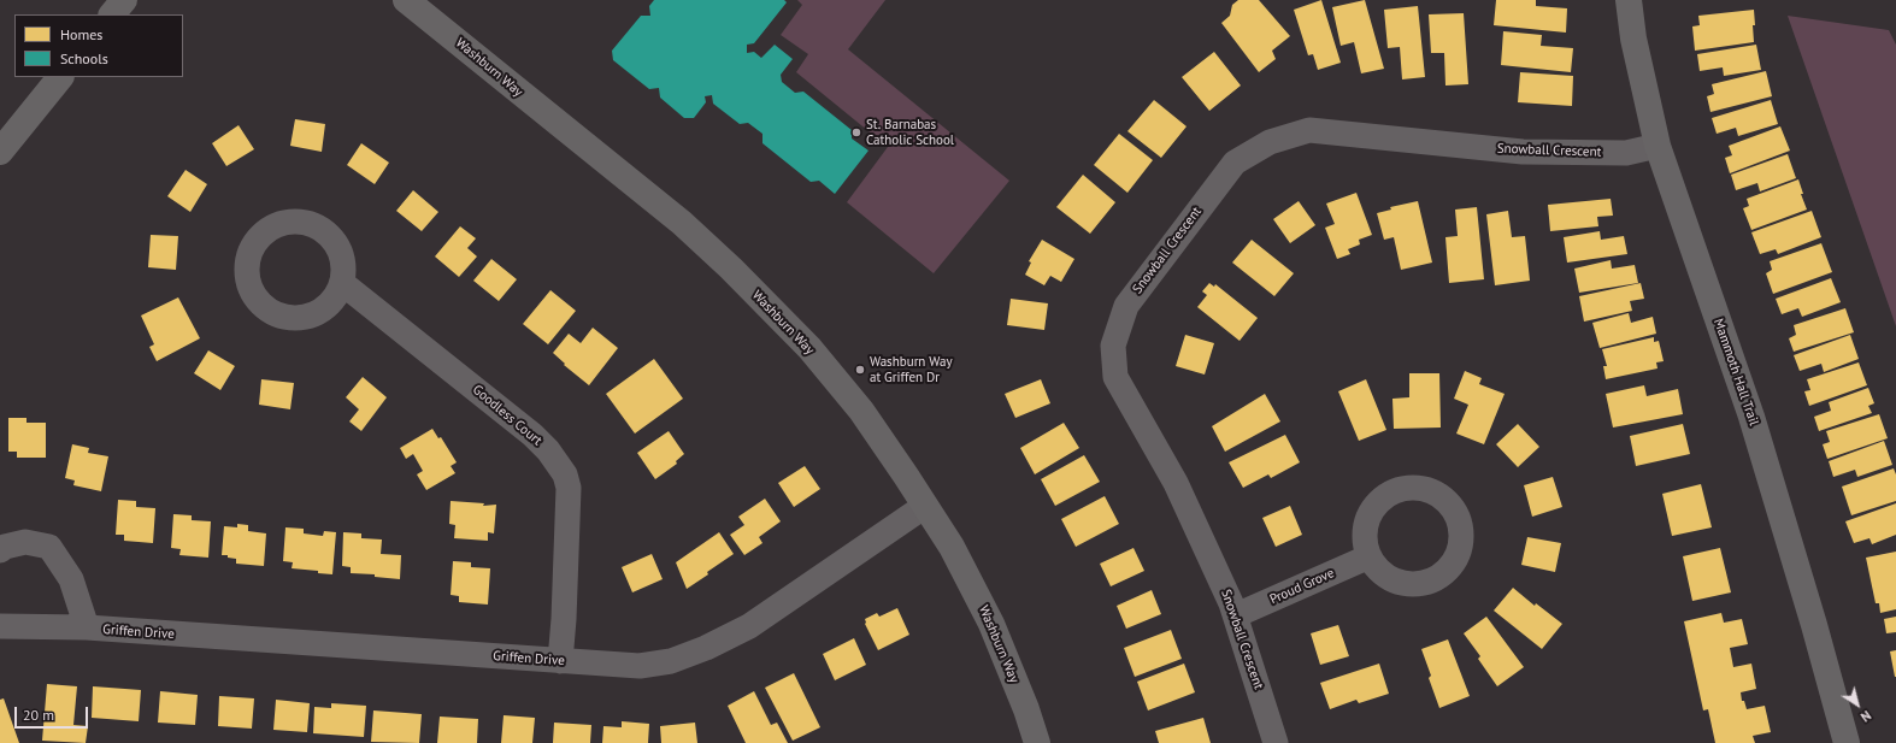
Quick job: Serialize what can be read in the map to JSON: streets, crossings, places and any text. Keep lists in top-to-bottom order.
{
  "streets": {
    "street": [
      "Washburn Way",
      "Snowball Crescent",
      "Mammoth Hall Trail",
      "Goodless Court",
      "Proud Grove",
      "Griffen Drive"
    ]
  },
  "crossings": [
    ["Washburn Way", "Griffen Drive"],
    ["Snowball Crescent", "Mammoth Hall Trail"],
    ["Snowball Crescent", "Proud Grove"],
    ["Goodless Court", "Griffen Drive"]
  ],
  "places": ["St. Barnabas Catholic School", "Washburn Way at Griffen Dr"],
  "legend": ["Homes", "Schools"],
  "scale_bar": "20 m",
  "north": "bottom right"
}
